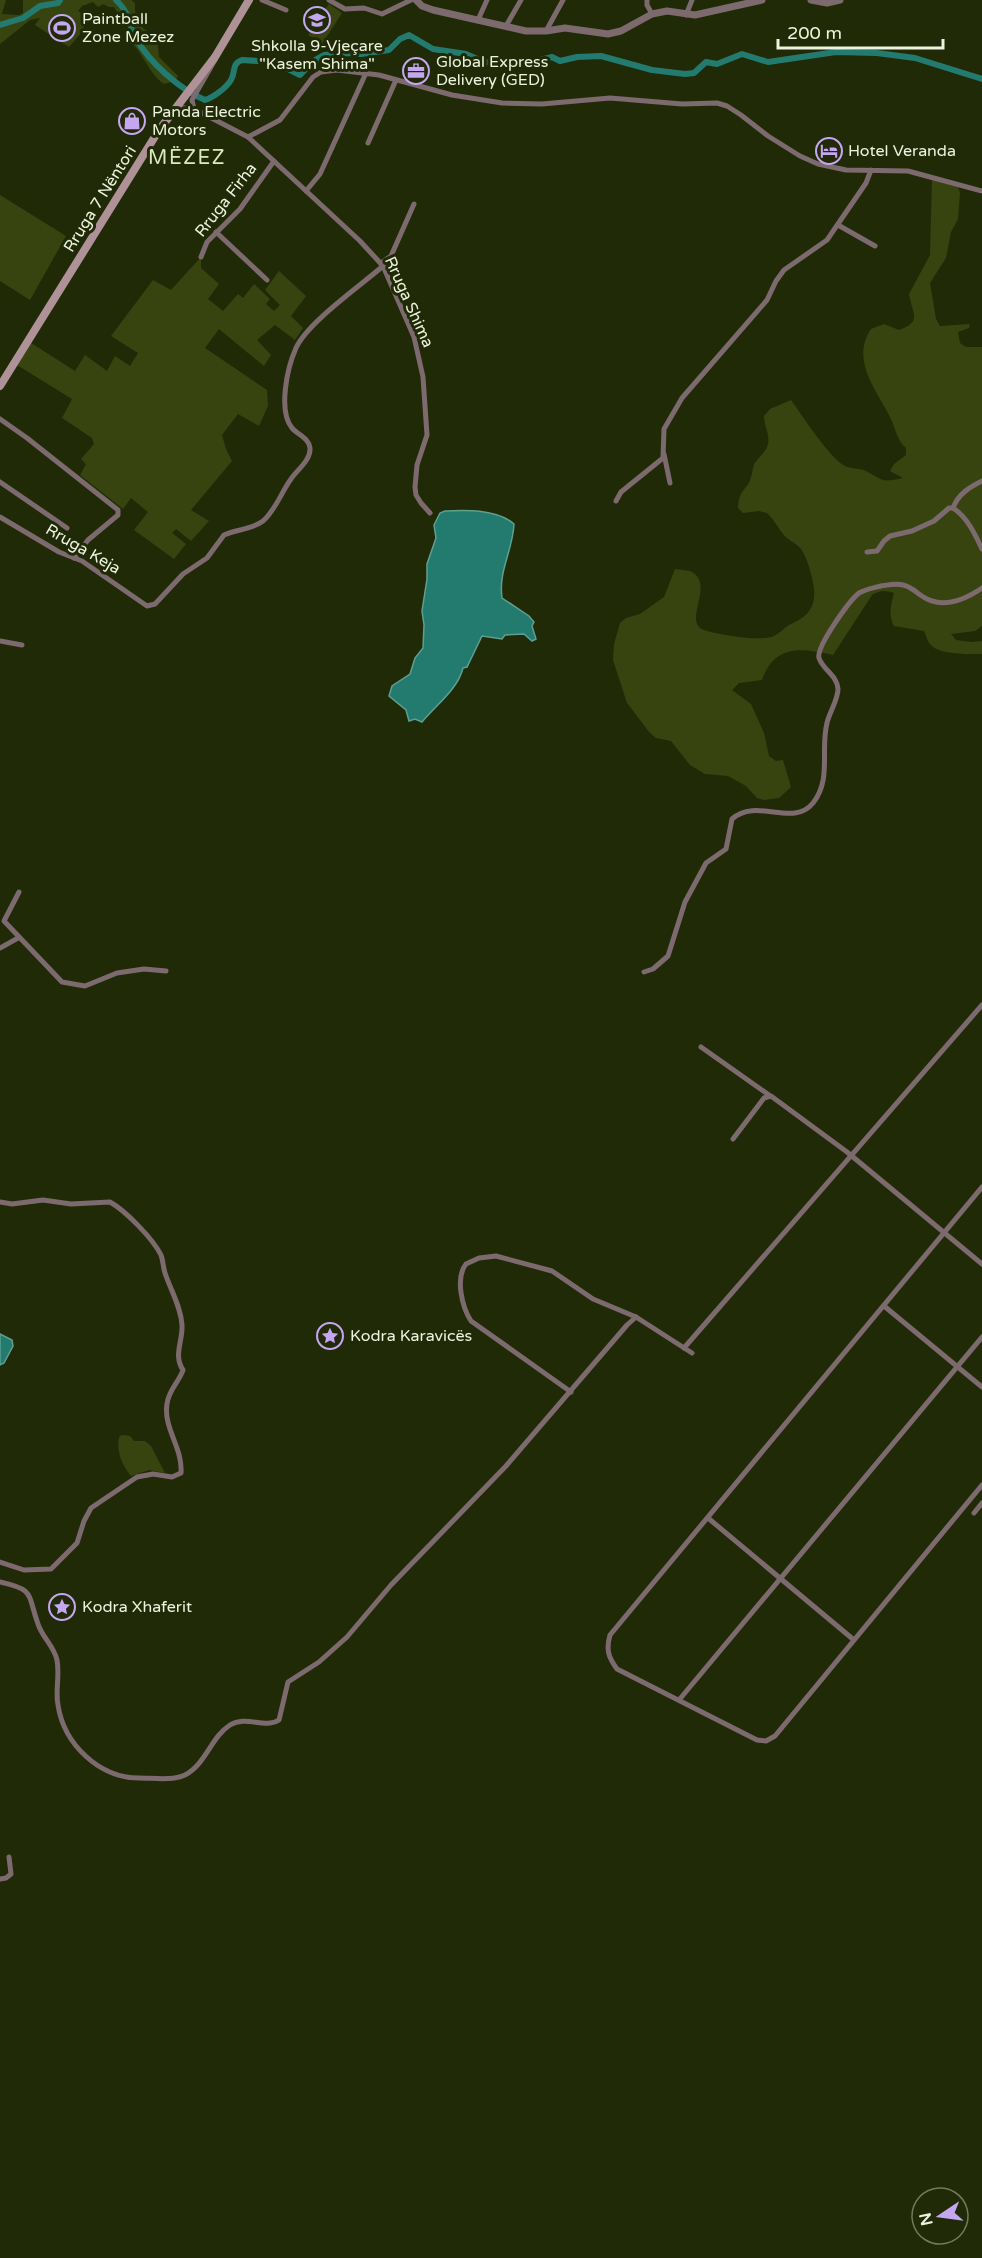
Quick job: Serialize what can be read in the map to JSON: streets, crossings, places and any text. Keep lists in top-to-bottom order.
{
  "streets": {
    "main road": ["Rruga 7 Nëntori"],
    "street": ["Rruga Firha", "Rruga Shima", "Rruga Keja"]
  },
  "crossings": [
    ["Rruga 7 Nëntori", "Rruga Shima"],
    ["Rruga Firha", "Rruga Shima"],
    ["Rruga Shima", "Rruga Keja"]
  ],
  "districts": ["MËZEZ"],
  "places": {
    "school or university": ["Shkolla 9-Vjeçare \"Kasem Shima\""],
    "sports": ["Paintball Zone Mezez"],
    "office": ["Global Express Delivery (GED)"],
    "shop": ["Panda Electric Motors"],
    "hotel": ["Hotel Veranda"],
    "place": ["Kodra Karavicës", "Kodra Xhaferit"]
  },
  "scale_bar": "200 m",
  "north": "left"
}
